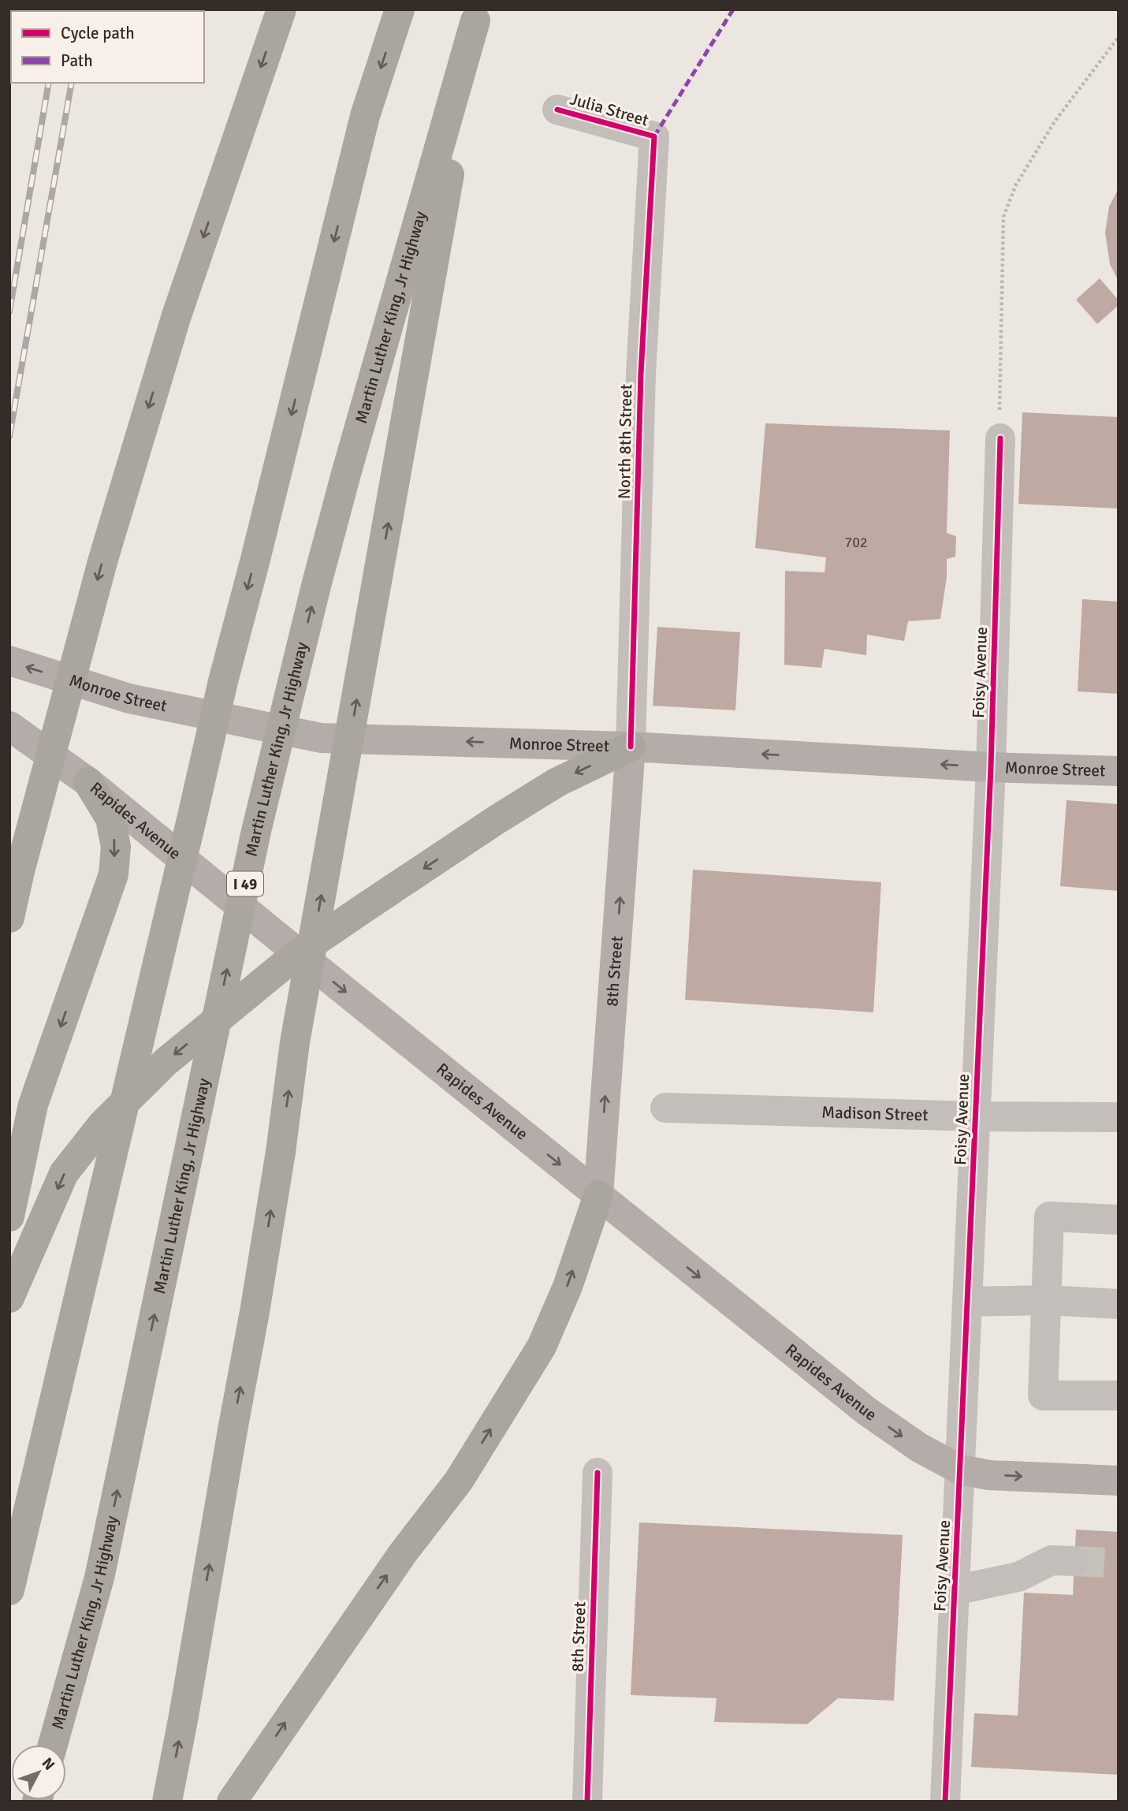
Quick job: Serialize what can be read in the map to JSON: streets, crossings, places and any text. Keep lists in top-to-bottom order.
{
  "streets": {
    "highway": ["Martin Luther King, Jr Highway", "I 49"],
    "main road": ["Monroe Street", "Rapides Avenue", "8th Street"],
    "street": [
      "Julia Street",
      "North 8th Street",
      "Foisy Avenue",
      "Madison Street"
    ]
  },
  "crossings": [
    ["Julia Street", "North 8th Street"],
    ["North 8th Street", "Monroe Street"],
    ["North 8th Street", "8th Street"],
    ["Foisy Avenue", "Monroe Street"],
    ["Foisy Avenue", "Rapides Avenue"],
    ["Foisy Avenue", "Madison Street"],
    ["Monroe Street", "8th Street"],
    ["Rapides Avenue", "8th Street"]
  ],
  "one_way": ["Monroe Street", "Rapides Avenue", "8th Street"],
  "house_numbers": ["702"],
  "legend": ["Cycle path", "Path"],
  "north": "top right"
}
